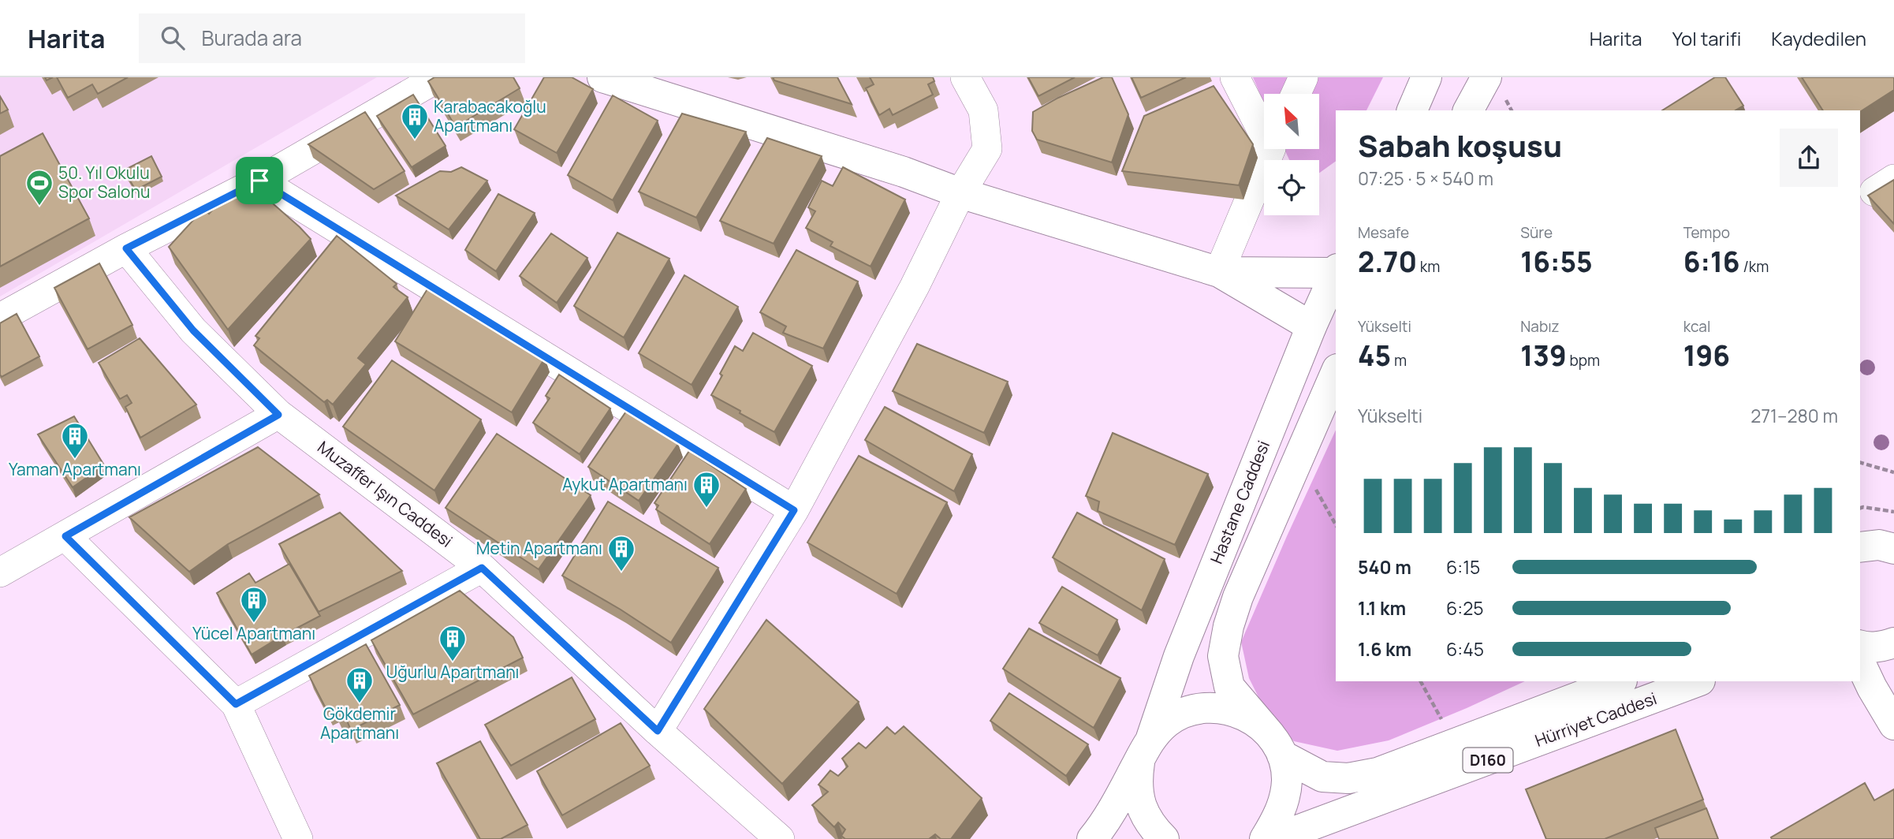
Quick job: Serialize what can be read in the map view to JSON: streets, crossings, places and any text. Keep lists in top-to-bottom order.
{
  "streets": {
    "main road": ["Hastane Caddesi", "Hürriyet Caddesi", "D160"],
    "street": ["Muzaffer Işın Caddesi"]
  },
  "crossings": [
    ["Hastane Caddesi", "Hürriyet Caddesi"]
  ],
  "places": {
    "building": [
      "Karabacakoğlu Apartmanı",
      "Yaman Apartmanı",
      "Aykut Apartmanı",
      "Metin Apartmanı",
      "Yücel Apartmanı",
      "Uğurlu Apartmanı",
      "Gökdemir Apartmanı"
    ],
    "sports": ["50. Yıl Okulu Spor Salonu"]
  },
  "north": "top left",
  "page": {
    "header": "Harita",
    "search": "Burada ara",
    "nav": ["Harita", "Yol tarifi", "Kaydedilen"],
    "heading": ["Sabah koşusu", "07:25 · 5 × 540 m"],
    "stats": [
      ["Mesafe", "2.70 km"],
      ["Süre", "16:55"],
      ["Tempo", "6:16 /km"],
      ["Yükselti", "45 m"],
      ["Nabız", "139 bpm"],
      ["kcal", "196"]
    ],
    "chart": ["Yükselti", "271–280 m"],
    "list": [
      {
        "name": "540 m",
        "note": "6:15"
      },
      {
        "name": "1.1 km",
        "note": "6:25"
      },
      {
        "name": "1.6 km",
        "note": "6:45"
      }
    ]
  }
}
